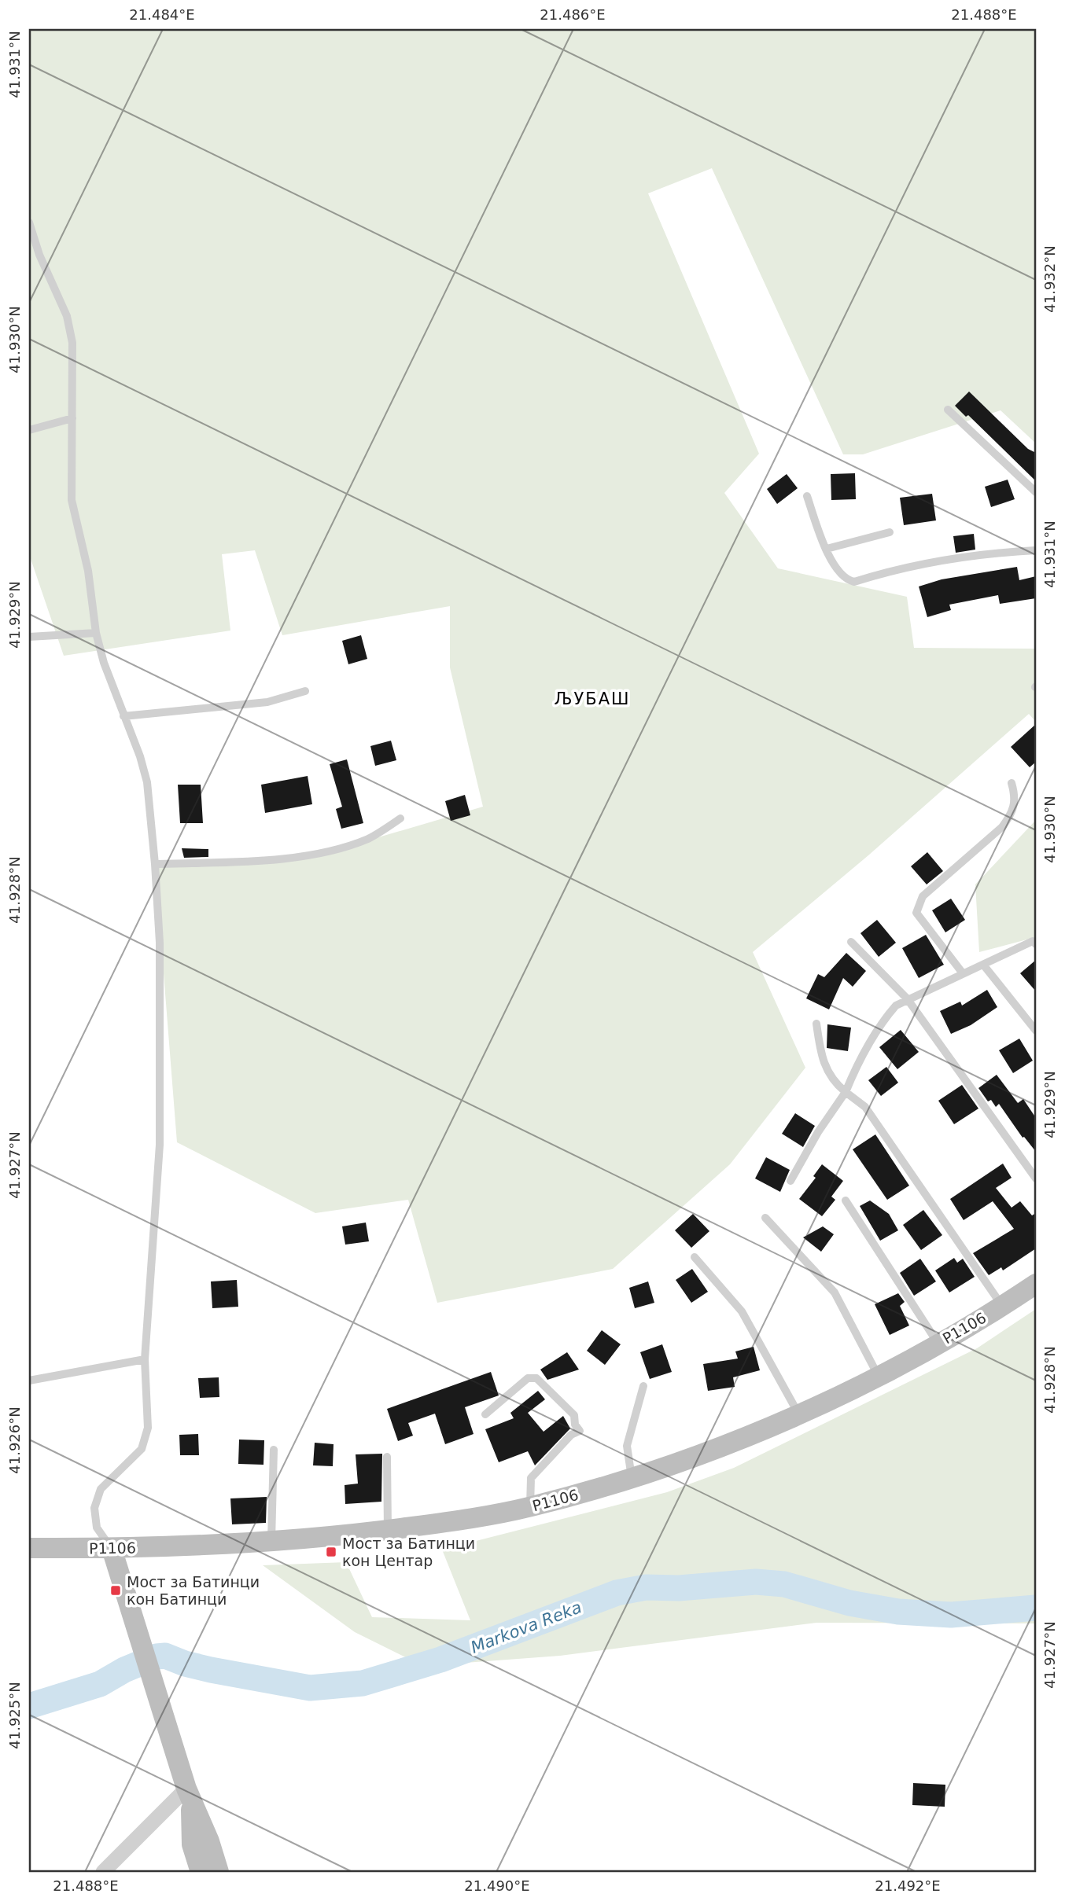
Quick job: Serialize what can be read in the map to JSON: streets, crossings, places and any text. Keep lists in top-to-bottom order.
{
  "streets": {
    "main road": ["P1106"]
  },
  "districts": ["ЉУБАШ"],
  "water": ["Markova Reka"],
  "places": {
    "transit": ["Мост за Батинци кон Центар", "Мост за Батинци кон Батинци"]
  },
  "coordinates": [
    "21.484°E",
    "21.486°E",
    "21.488°E",
    "41.931°N",
    "41.932°N",
    "41.930°N",
    "41.929°N",
    "41.928°N",
    "41.927°N",
    "41.926°N",
    "41.925°N",
    "21.490°E",
    "21.492°E"
  ]
}
